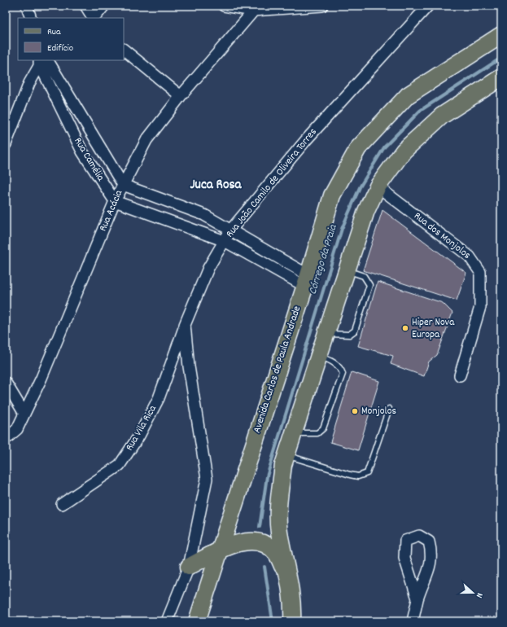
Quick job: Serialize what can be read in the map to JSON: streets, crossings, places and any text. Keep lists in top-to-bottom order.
{
  "streets": {
    "main road": ["Avenida Carlos de Paula Andrade"],
    "street": [
      "Rua Camélia",
      "Rua João Camilo de Oliveira Torres",
      "Rua Acácia",
      "Rua dos Monjolos",
      "Rua Vila Rica"
    ]
  },
  "crossings": [
    ["Rua Camélia", "Rua Acácia"],
    ["Rua João Camilo de Oliveira Torres", "Rua Vila Rica"]
  ],
  "districts": ["Juca Rosa"],
  "water": ["Córrego da Praia"],
  "places": ["Hiper Nova Europa", "Monjolos"],
  "legend": ["Rua", "Edifício"],
  "north": "right"
}
